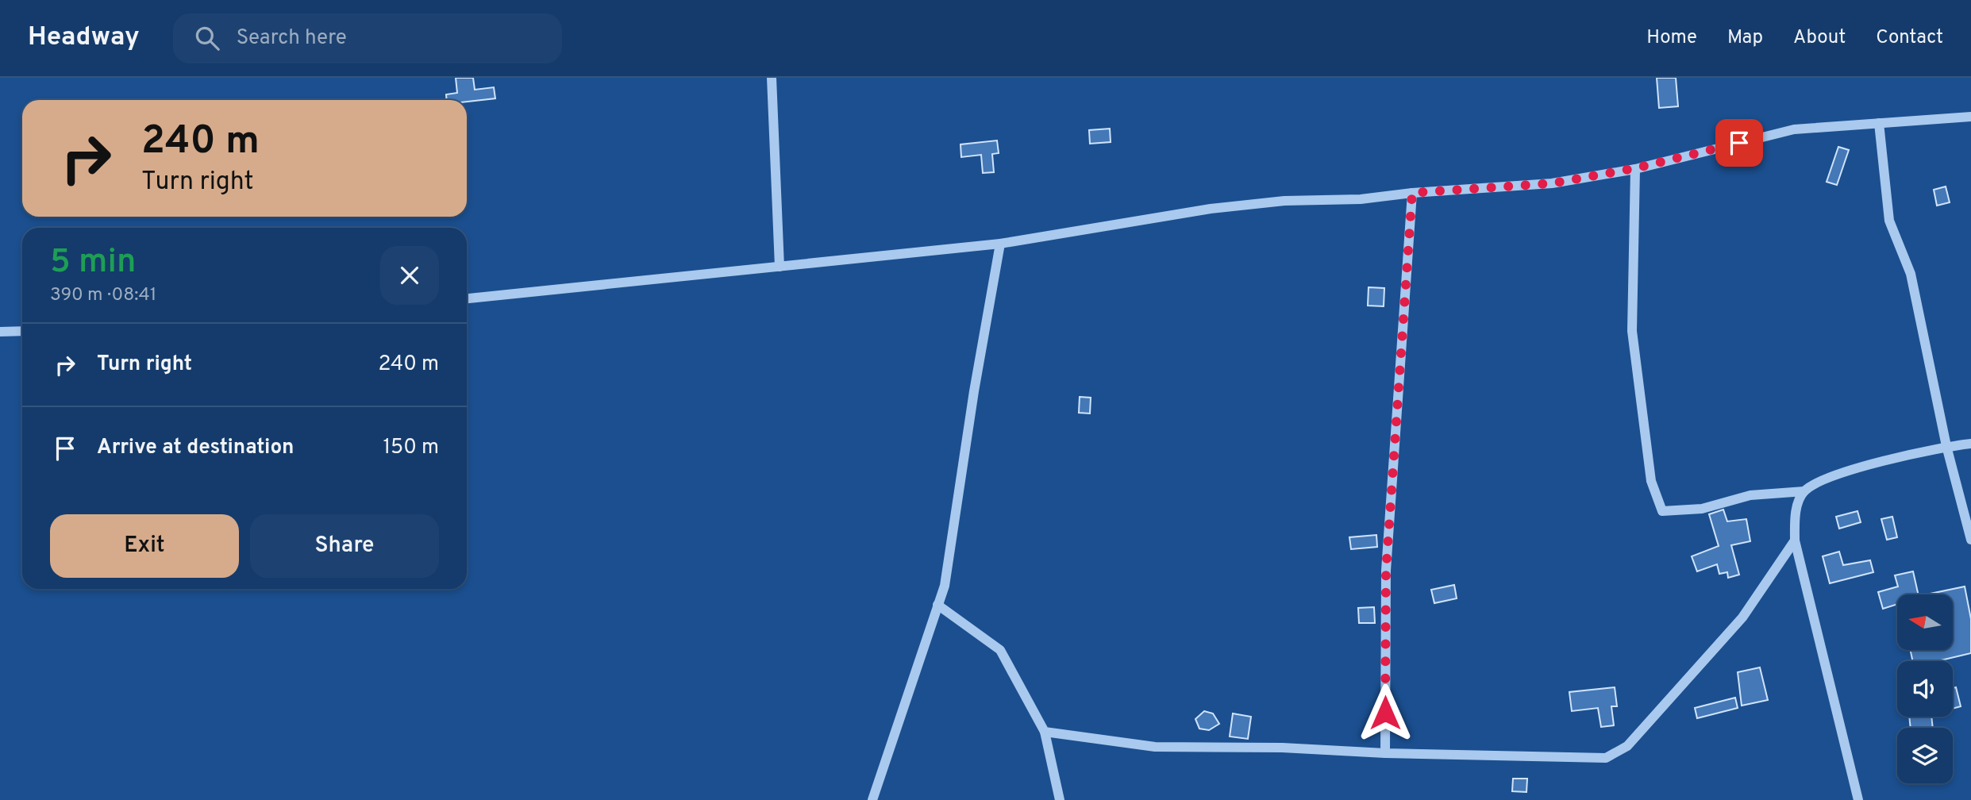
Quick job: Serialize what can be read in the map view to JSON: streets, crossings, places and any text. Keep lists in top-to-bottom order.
{
  "north": "left",
  "page": {
    "header": "Headway",
    "search": "Search here",
    "nav": [
      "Home",
      "Map",
      "About",
      "Contact"
    ],
    "turn": ["240 m", "Turn right"],
    "heading": ["5 min", "390 m · 08:41"],
    "list": [
      {
        "name": "Turn right",
        "value": "240 m"
      },
      {
        "name": "Arrive at destination",
        "value": "150 m"
      }
    ],
    "buttons": ["Exit", "Share"]
  }
}
